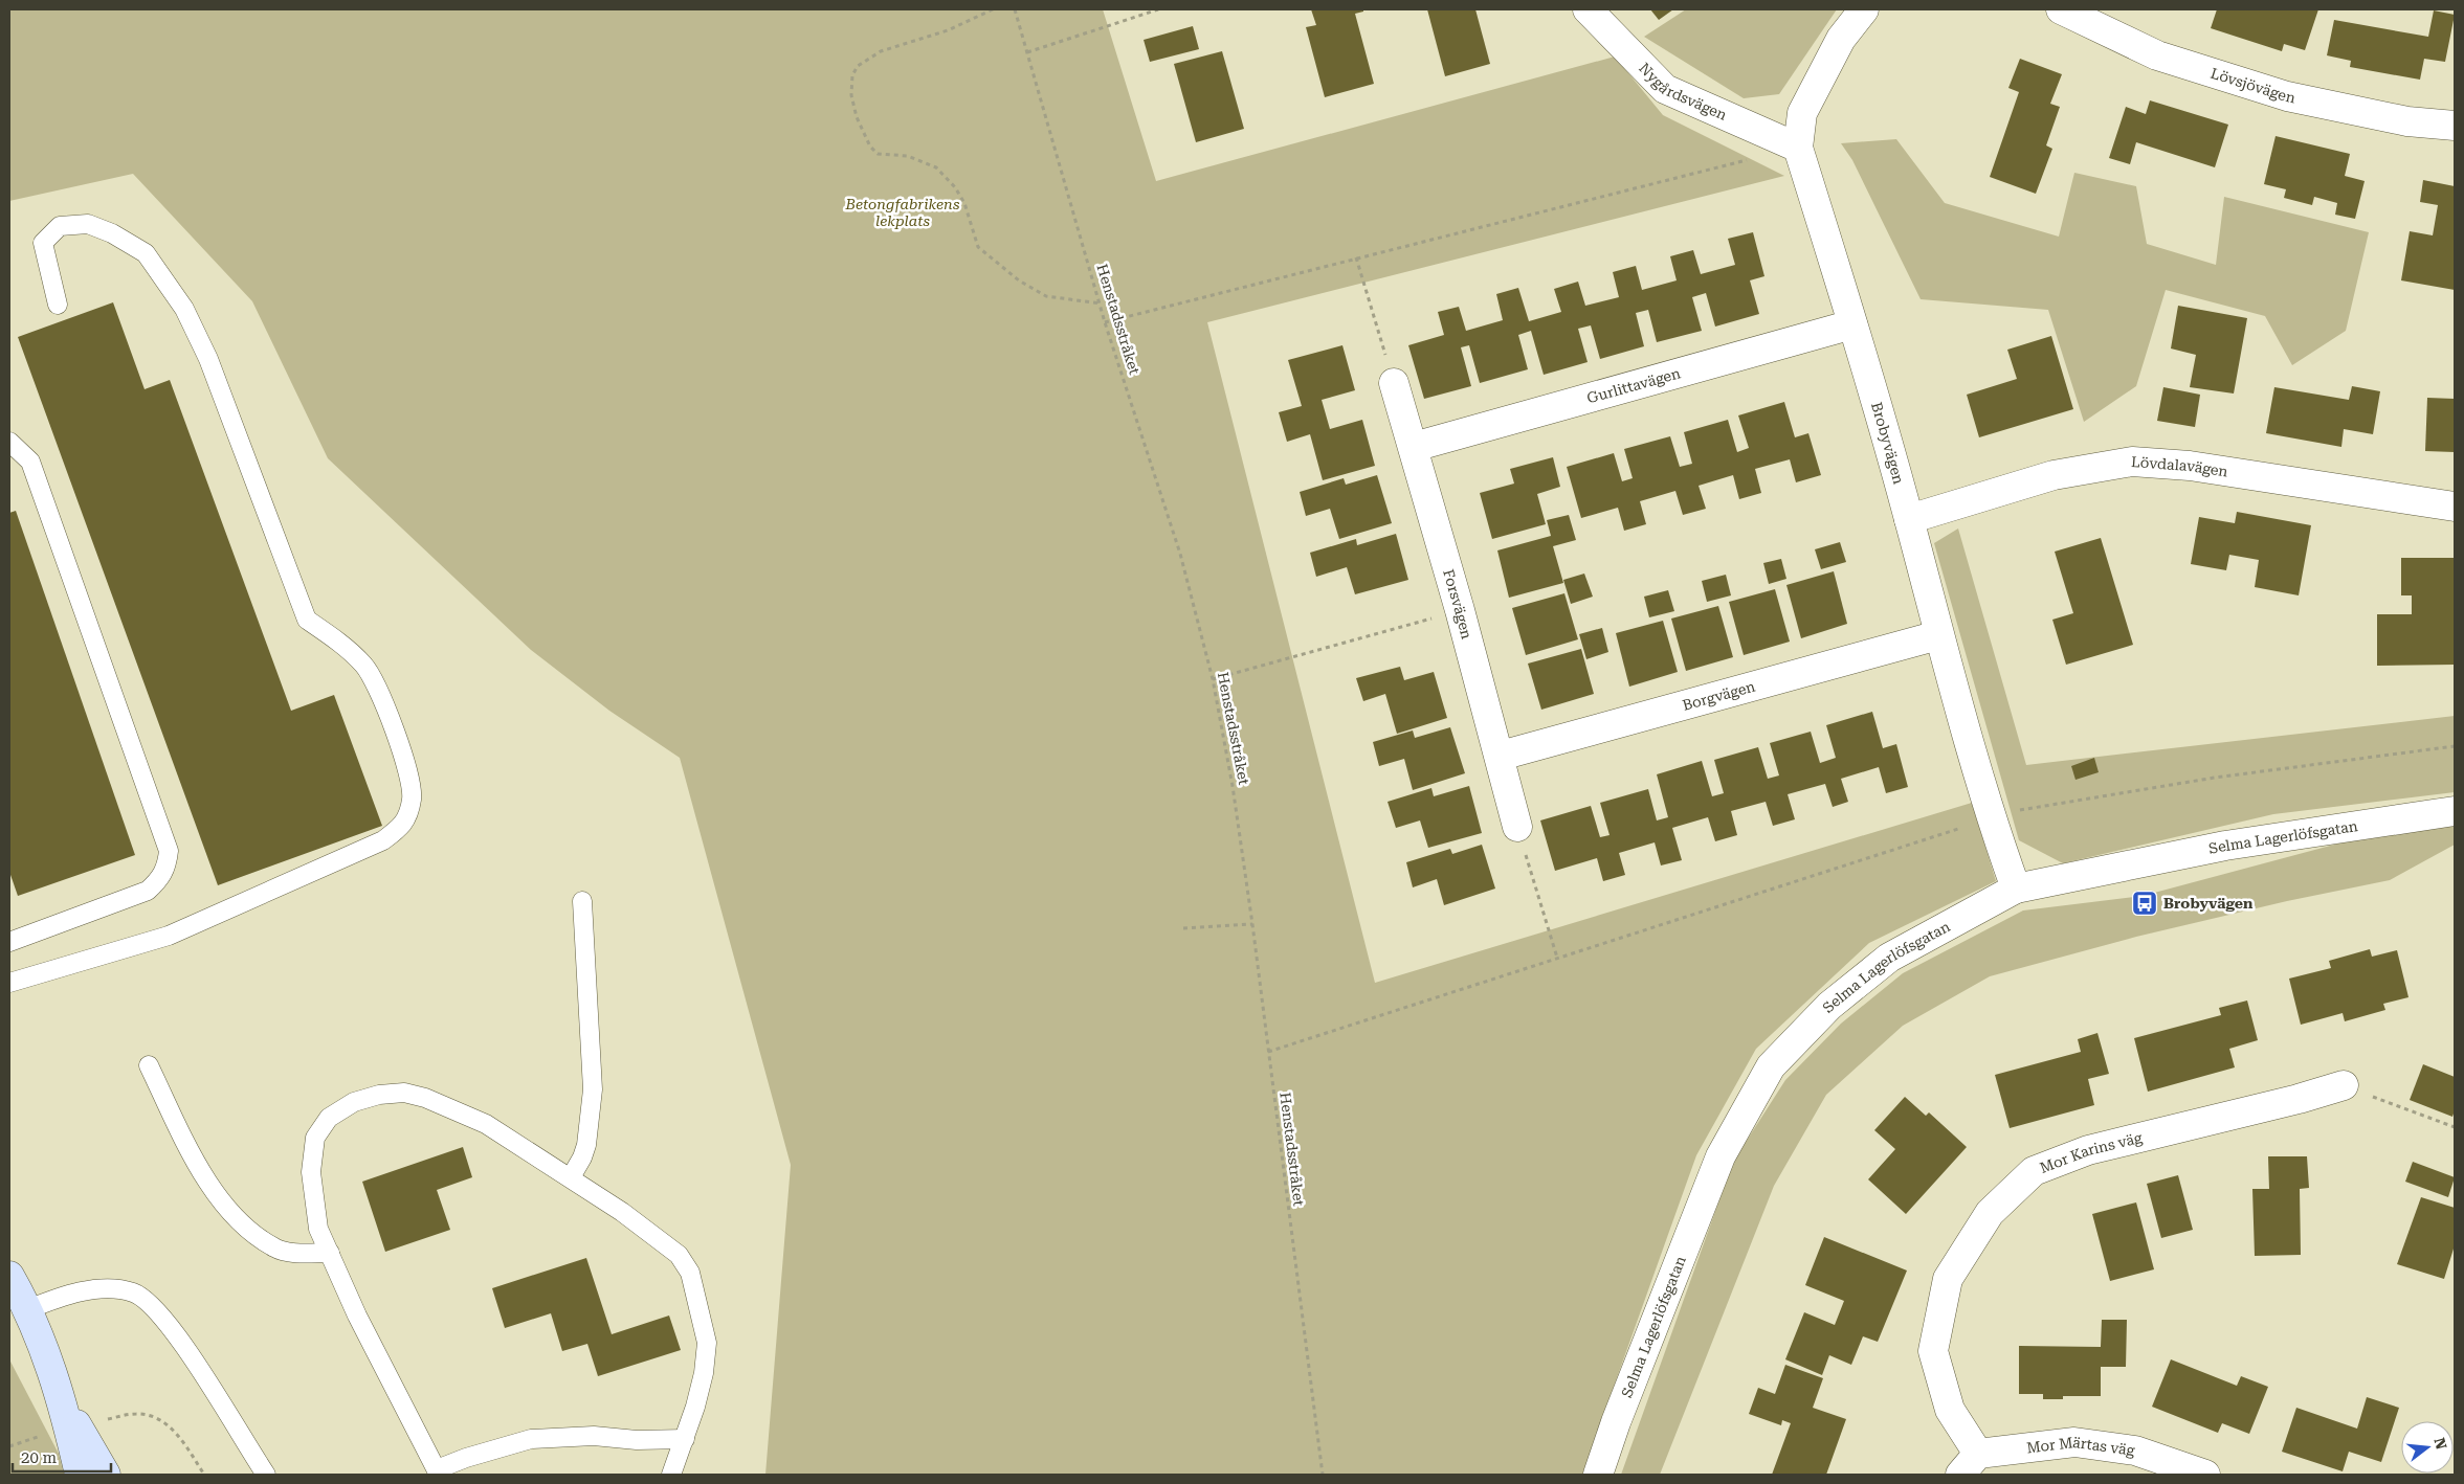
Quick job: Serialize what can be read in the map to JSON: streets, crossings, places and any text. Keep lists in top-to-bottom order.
{
  "streets": {
    "street": [
      "Lövsjövägen",
      "Nygårdsvägen",
      "Gurlittavägen",
      "Brobyvägen",
      "Lövdalavägen",
      "Forsvägen",
      "Borgvägen",
      "Selma Lagerlöfsgatan",
      "Mor Karins väg",
      "Mor Märtas väg"
    ],
    "path": ["Henstadsstråket"]
  },
  "crossings": [
    ["Nygårdsvägen", "Brobyvägen"],
    ["Gurlittavägen", "Brobyvägen"],
    ["Gurlittavägen", "Forsvägen"],
    ["Brobyvägen", "Lövdalavägen"],
    ["Brobyvägen", "Borgvägen"],
    ["Brobyvägen", "Selma Lagerlöfsgatan"],
    ["Forsvägen", "Borgvägen"],
    ["Mor Karins väg", "Mor Märtas väg"]
  ],
  "parks": ["Betongfabrikens lekplats"],
  "places": {
    "bus stop": ["Brobyvägen"]
  },
  "scale_bar": "20 m",
  "north": "right"
}
